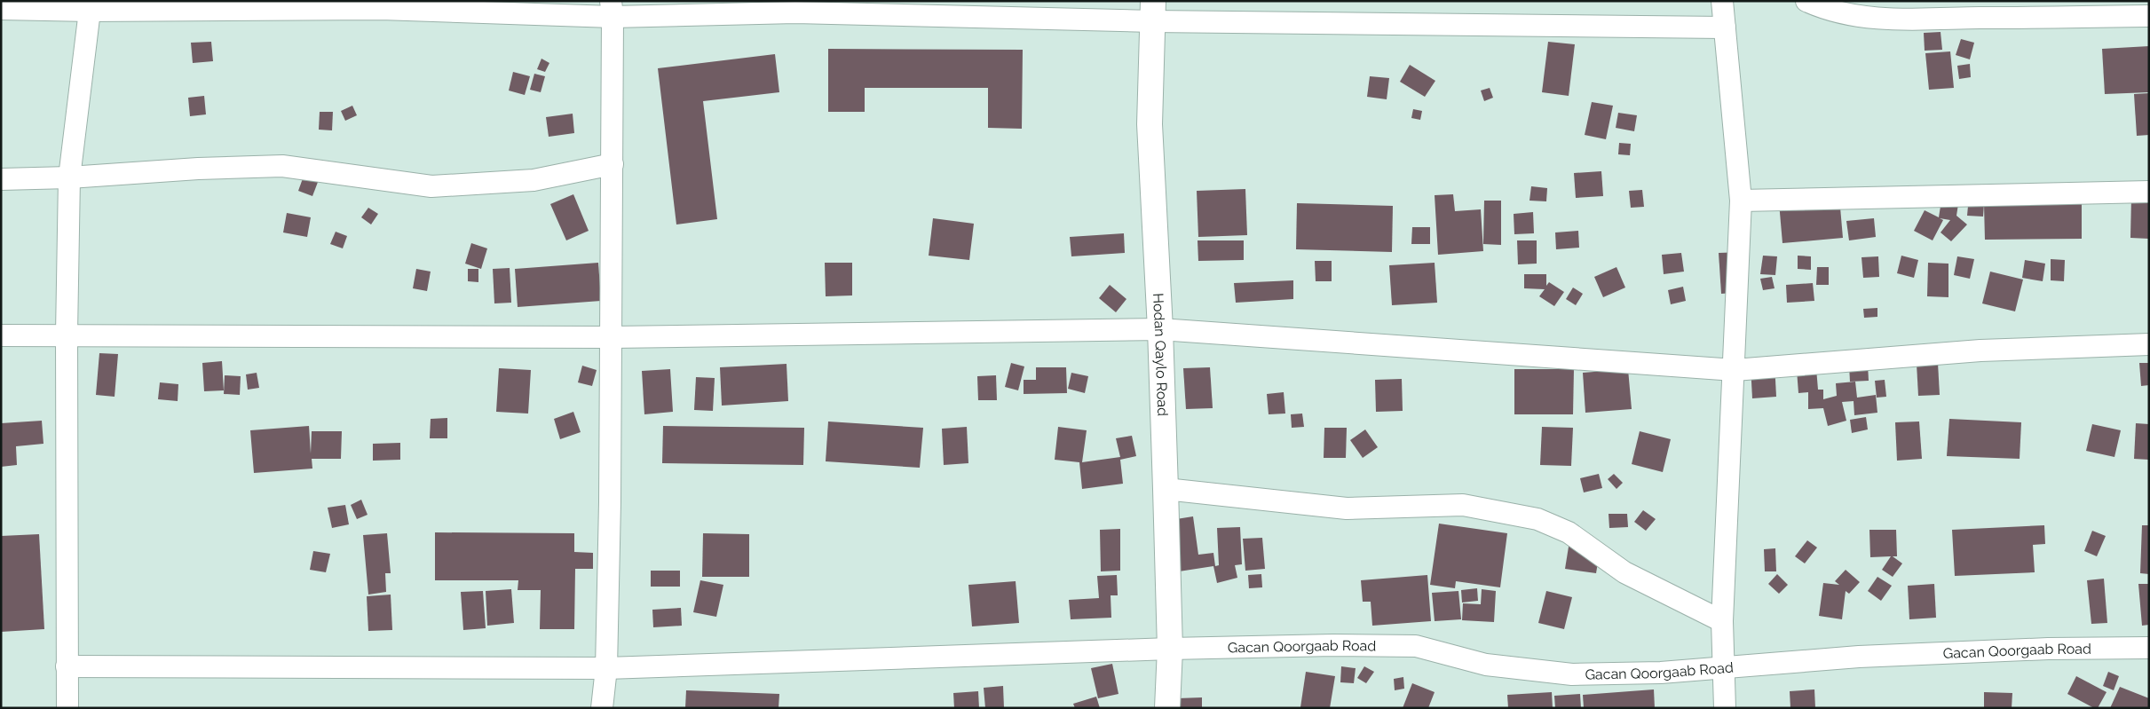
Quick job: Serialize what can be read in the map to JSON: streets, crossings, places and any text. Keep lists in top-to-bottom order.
{
  "streets": {
    "street": ["Hodan Qaylo Road", "Gacan Qoorgaab Road"]
  },
  "crossings": [
    ["Hodan Qaylo Road", "Gacan Qoorgaab Road"]
  ]
}
